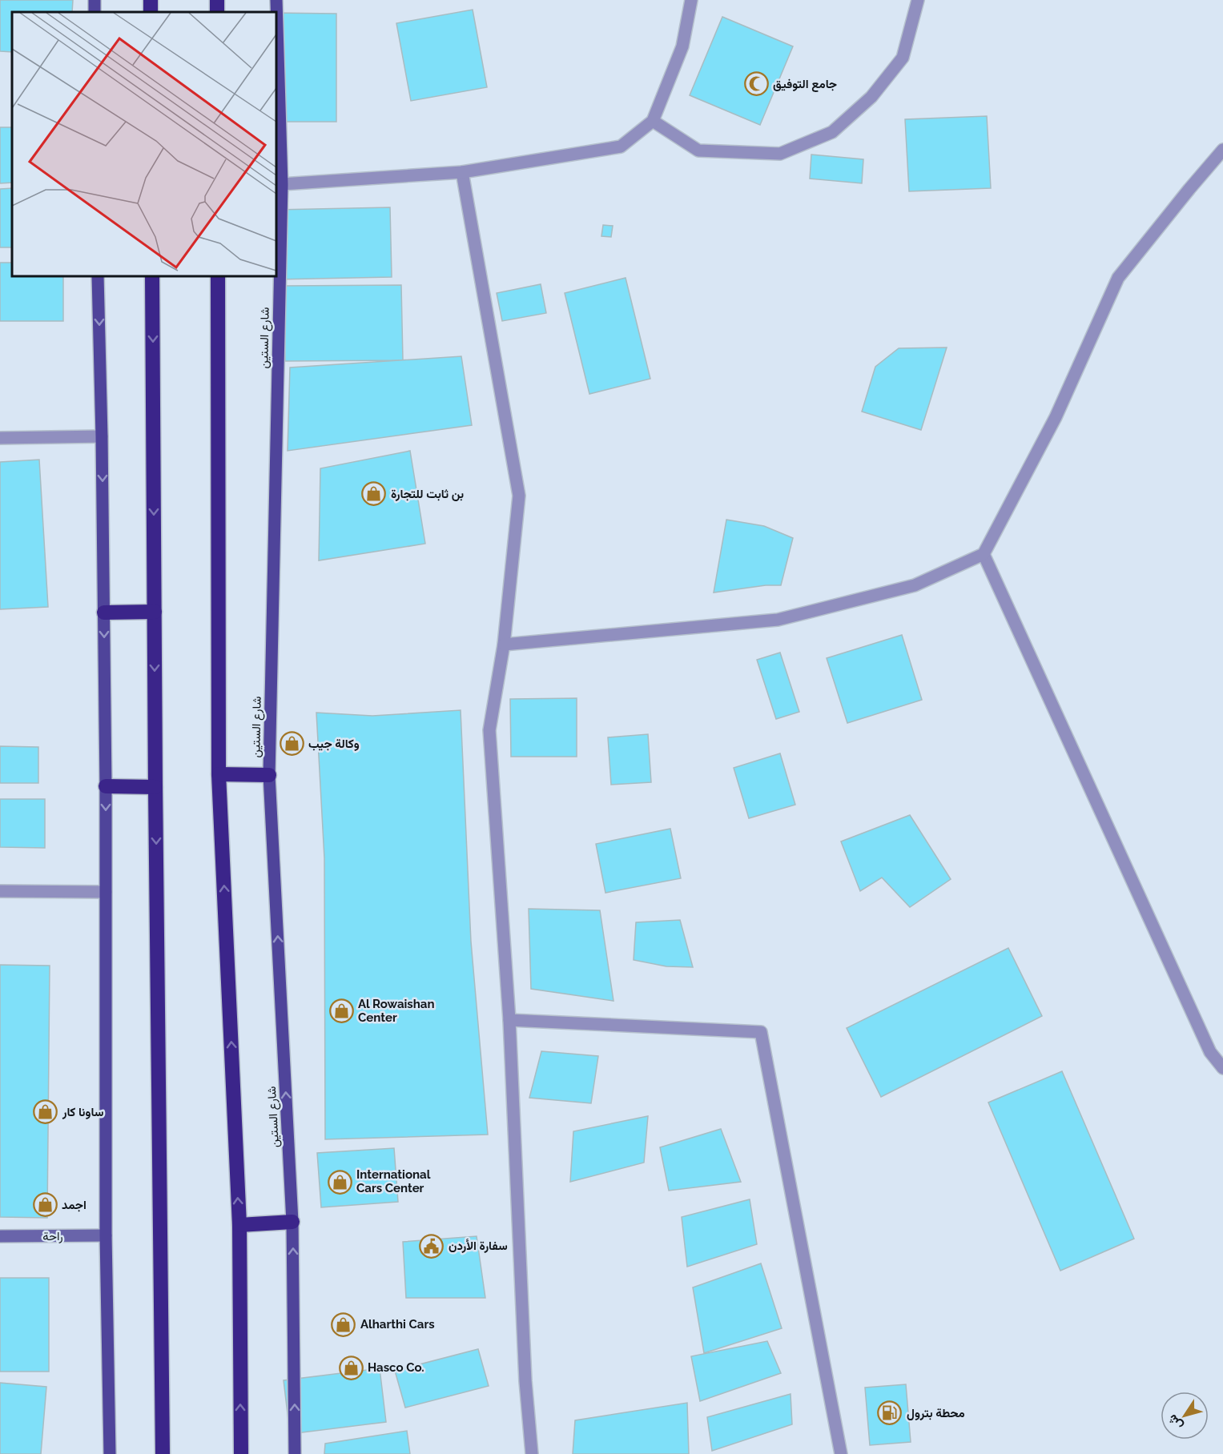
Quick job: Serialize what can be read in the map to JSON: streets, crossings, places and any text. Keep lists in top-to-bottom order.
{
  "streets": {
    "main road": ["شارع الستين"],
    "street": ["راحة"]
  },
  "one_way": ["شارع الستين"],
  "places": {
    "mosque": ["جامع التوفيق"],
    "shop": [
      "بن ثابت للتجارة",
      "وكالة جيب",
      "Al Rowaishan Center",
      "ساونا كار",
      "International Cars Center",
      "اجمد",
      "Alharthi Cars",
      "Hasco Co."
    ],
    "public building": ["سفارة الأردن"],
    "fuel station": ["محطة بترول"]
  },
  "north": "bottom left"
}
